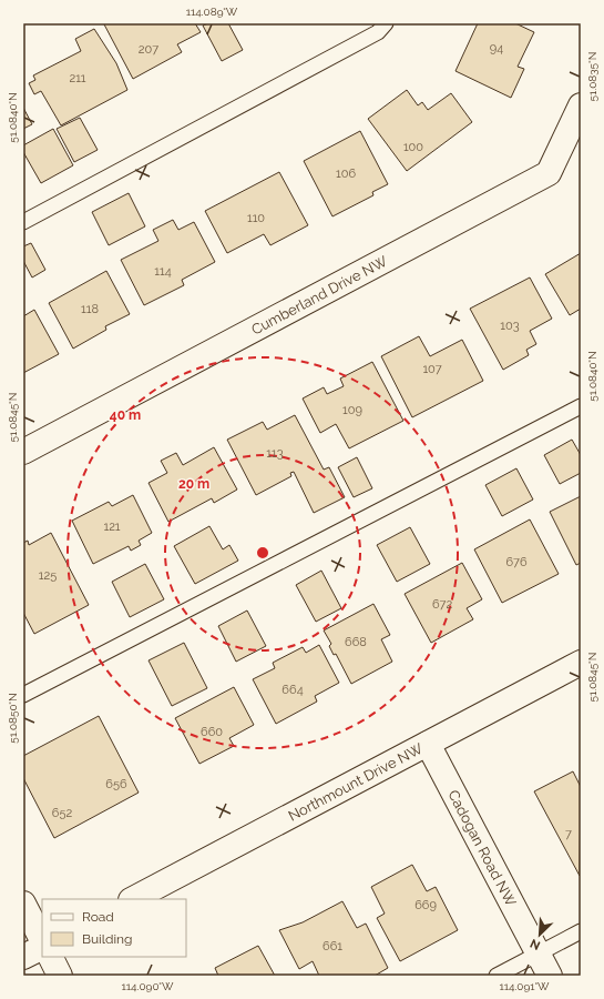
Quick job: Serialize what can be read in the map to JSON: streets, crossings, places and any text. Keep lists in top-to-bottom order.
{
  "streets": {
    "street": ["Cumberland Drive NW", "Northmount Drive NW", "Cadogan Road NW"]
  },
  "crossings": [
    ["Northmount Drive NW", "Cadogan Road NW"]
  ],
  "house_numbers": [
    "94",
    "207",
    "211",
    "100",
    "106",
    "110",
    "114",
    "118",
    "103",
    "107",
    "109",
    "113",
    "121",
    "676",
    "125",
    "672",
    "668",
    "664",
    "660",
    "656",
    "652",
    "7",
    "669",
    "661"
  ],
  "legend": ["Road", "Building"],
  "north": "bottom left",
  "coordinates": [
    "114.089°W",
    "51.0835°N",
    "51.0840°N",
    "51.0845°N",
    "51.0850°N",
    "114.090°W",
    "114.091°W"
  ],
  "rings": ["40 m", "20 m"]
}
